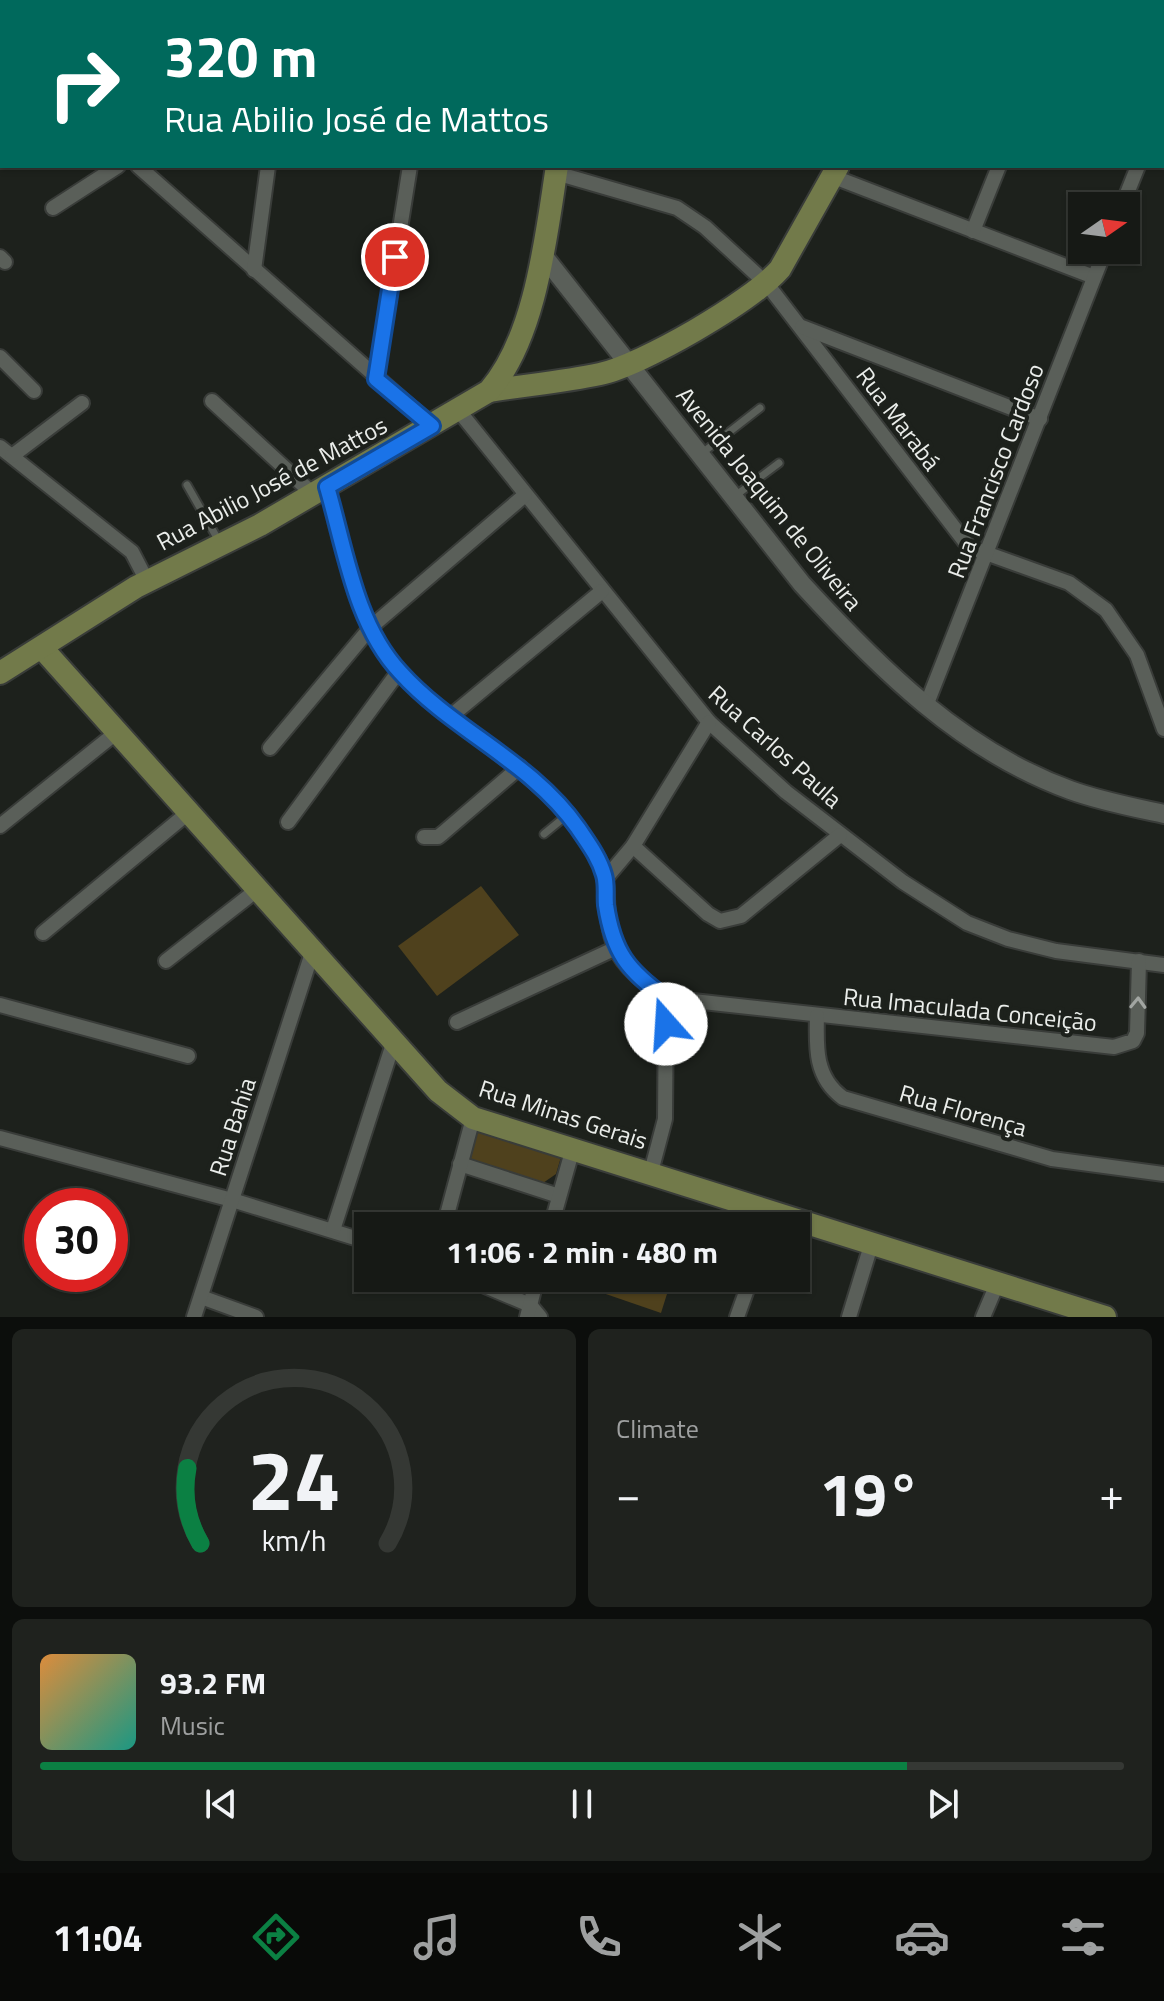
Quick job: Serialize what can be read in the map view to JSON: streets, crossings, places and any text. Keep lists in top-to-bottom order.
{
  "streets": {
    "main road": ["Rua Abilio José de Mattos", "Rua Minas Gerais"],
    "street": [
      "Rua Marabá",
      "Rua Francisco Cardoso",
      "Avenida Joaquim de Oliveira",
      "Rua Carlos Paula",
      "Rua Imaculada Conceição",
      "Rua Florença",
      "Rua Bahia"
    ]
  },
  "crossings": [
    ["Rua Marabá", "Rua Francisco Cardoso"],
    ["Rua Marabá", "Rua Abilio José de Mattos"],
    ["Rua Francisco Cardoso", "Avenida Joaquim de Oliveira"],
    ["Rua Abilio José de Mattos", "Avenida Joaquim de Oliveira"],
    ["Rua Abilio José de Mattos", "Rua Carlos Paula"],
    ["Rua Abilio José de Mattos", "Rua Minas Gerais"],
    ["Rua Carlos Paula", "Rua Imaculada Conceição"],
    ["Rua Imaculada Conceição", "Rua Florença"],
    ["Rua Minas Gerais", "Rua Bahia"]
  ],
  "one_way": ["Rua Imaculada Conceição"],
  "north": "right",
  "page": {
    "turn": ["320 m", "Rua Abilio José de Mattos"],
    "limit": "30",
    "trip": "11:06 · 2 min · 480 m",
    "tile": "Climate",
    "heat": ["−", "19°", "+"],
    "song": ["93.2 FM", "Music"],
    "tabs": "11:04",
    "gauge": ["24", "km/h"]
  }
}
